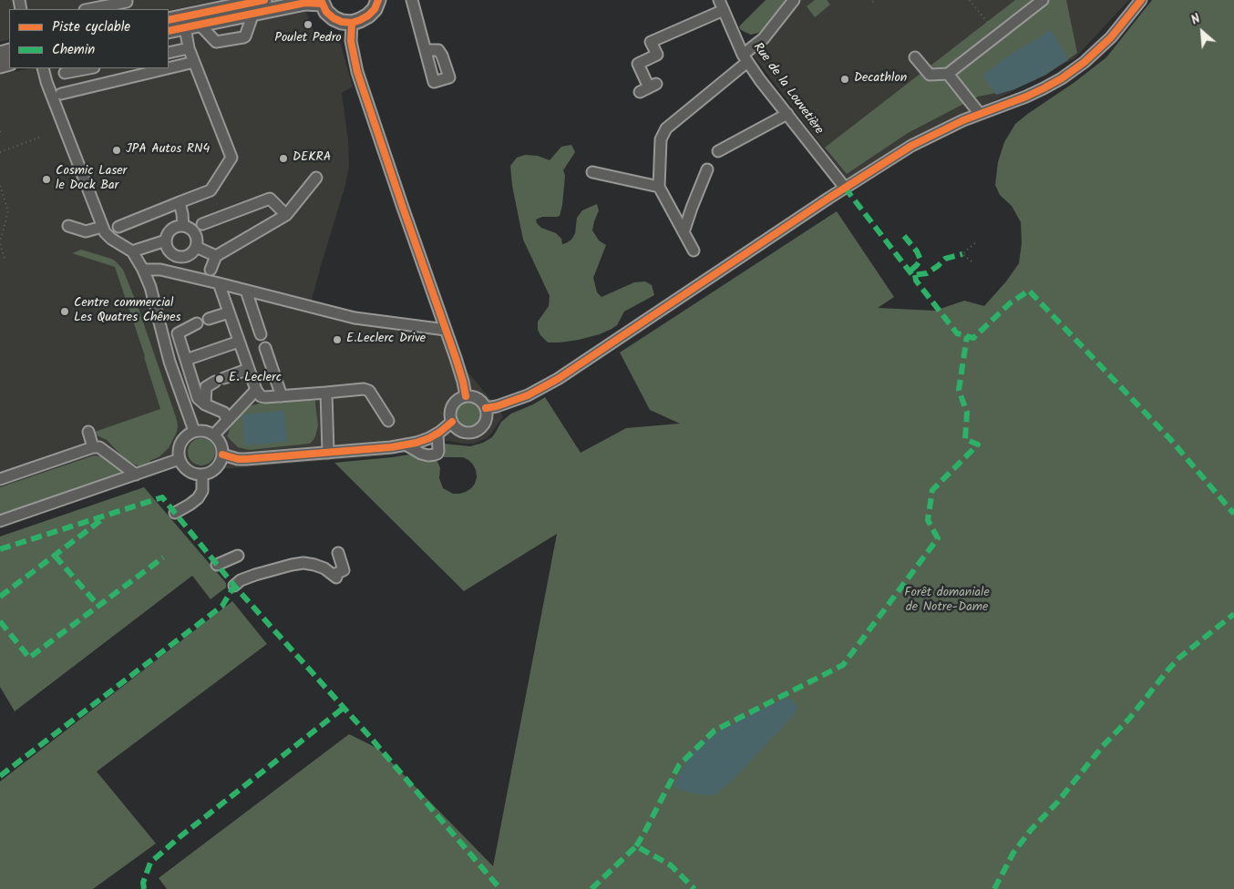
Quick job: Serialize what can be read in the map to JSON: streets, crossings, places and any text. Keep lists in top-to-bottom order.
{
  "streets": {
    "street": ["Rue de la Louvetière"]
  },
  "parks": ["Forêt domaniale de Notre-Dame"],
  "places": [
    "Poulet Pedro",
    "Decathlon",
    "JPA Autos RN4",
    "DEKRA",
    "Cosmic Laser le Dock Bar",
    "Centre commercial Les Quatres Chênes",
    "E.Leclerc Drive",
    "E. Leclerc"
  ],
  "legend": ["Piste cyclable", "Chemin"],
  "north": "top left"
}
